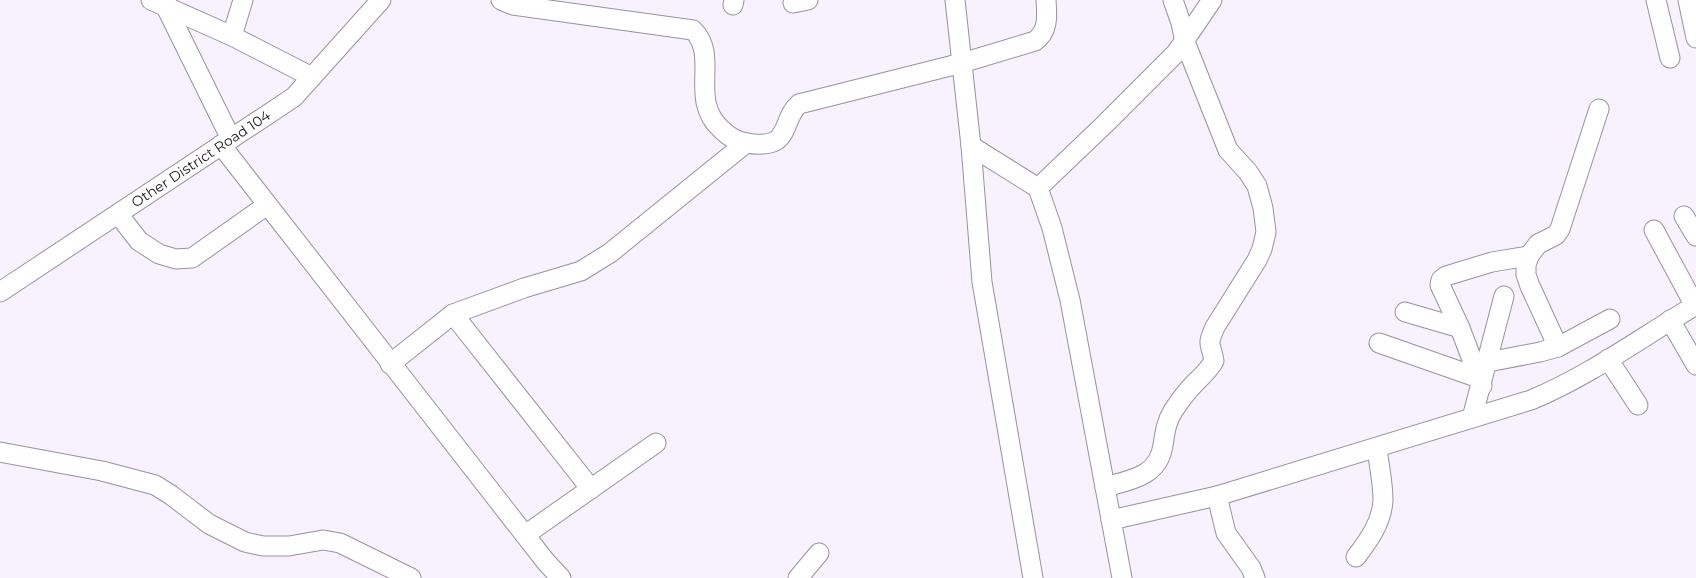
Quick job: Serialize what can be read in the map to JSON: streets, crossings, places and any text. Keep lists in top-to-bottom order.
{
  "streets": {
    "street": ["Other District Road 104"]
  }
}
